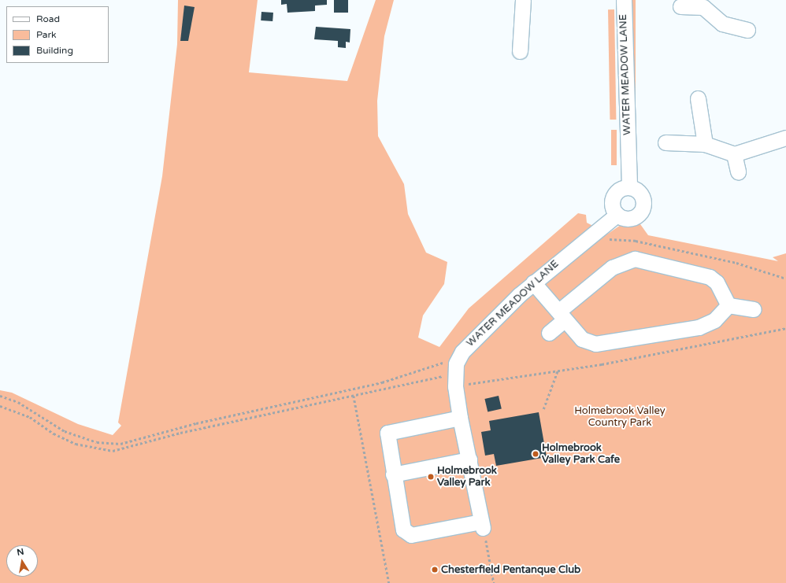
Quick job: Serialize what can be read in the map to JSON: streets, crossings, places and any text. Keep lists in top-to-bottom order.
{
  "streets": {
    "street": ["WATER MEADOW LANE"]
  },
  "parks": ["Holmebrook Valley Country Park"],
  "places": ["Holmebrook Valley Park Cafe", "Holmebrook Valley Park", "Chesterfield Pentanque Club"],
  "legend": ["Road", "Park", "Building"],
  "north": "top"
}
